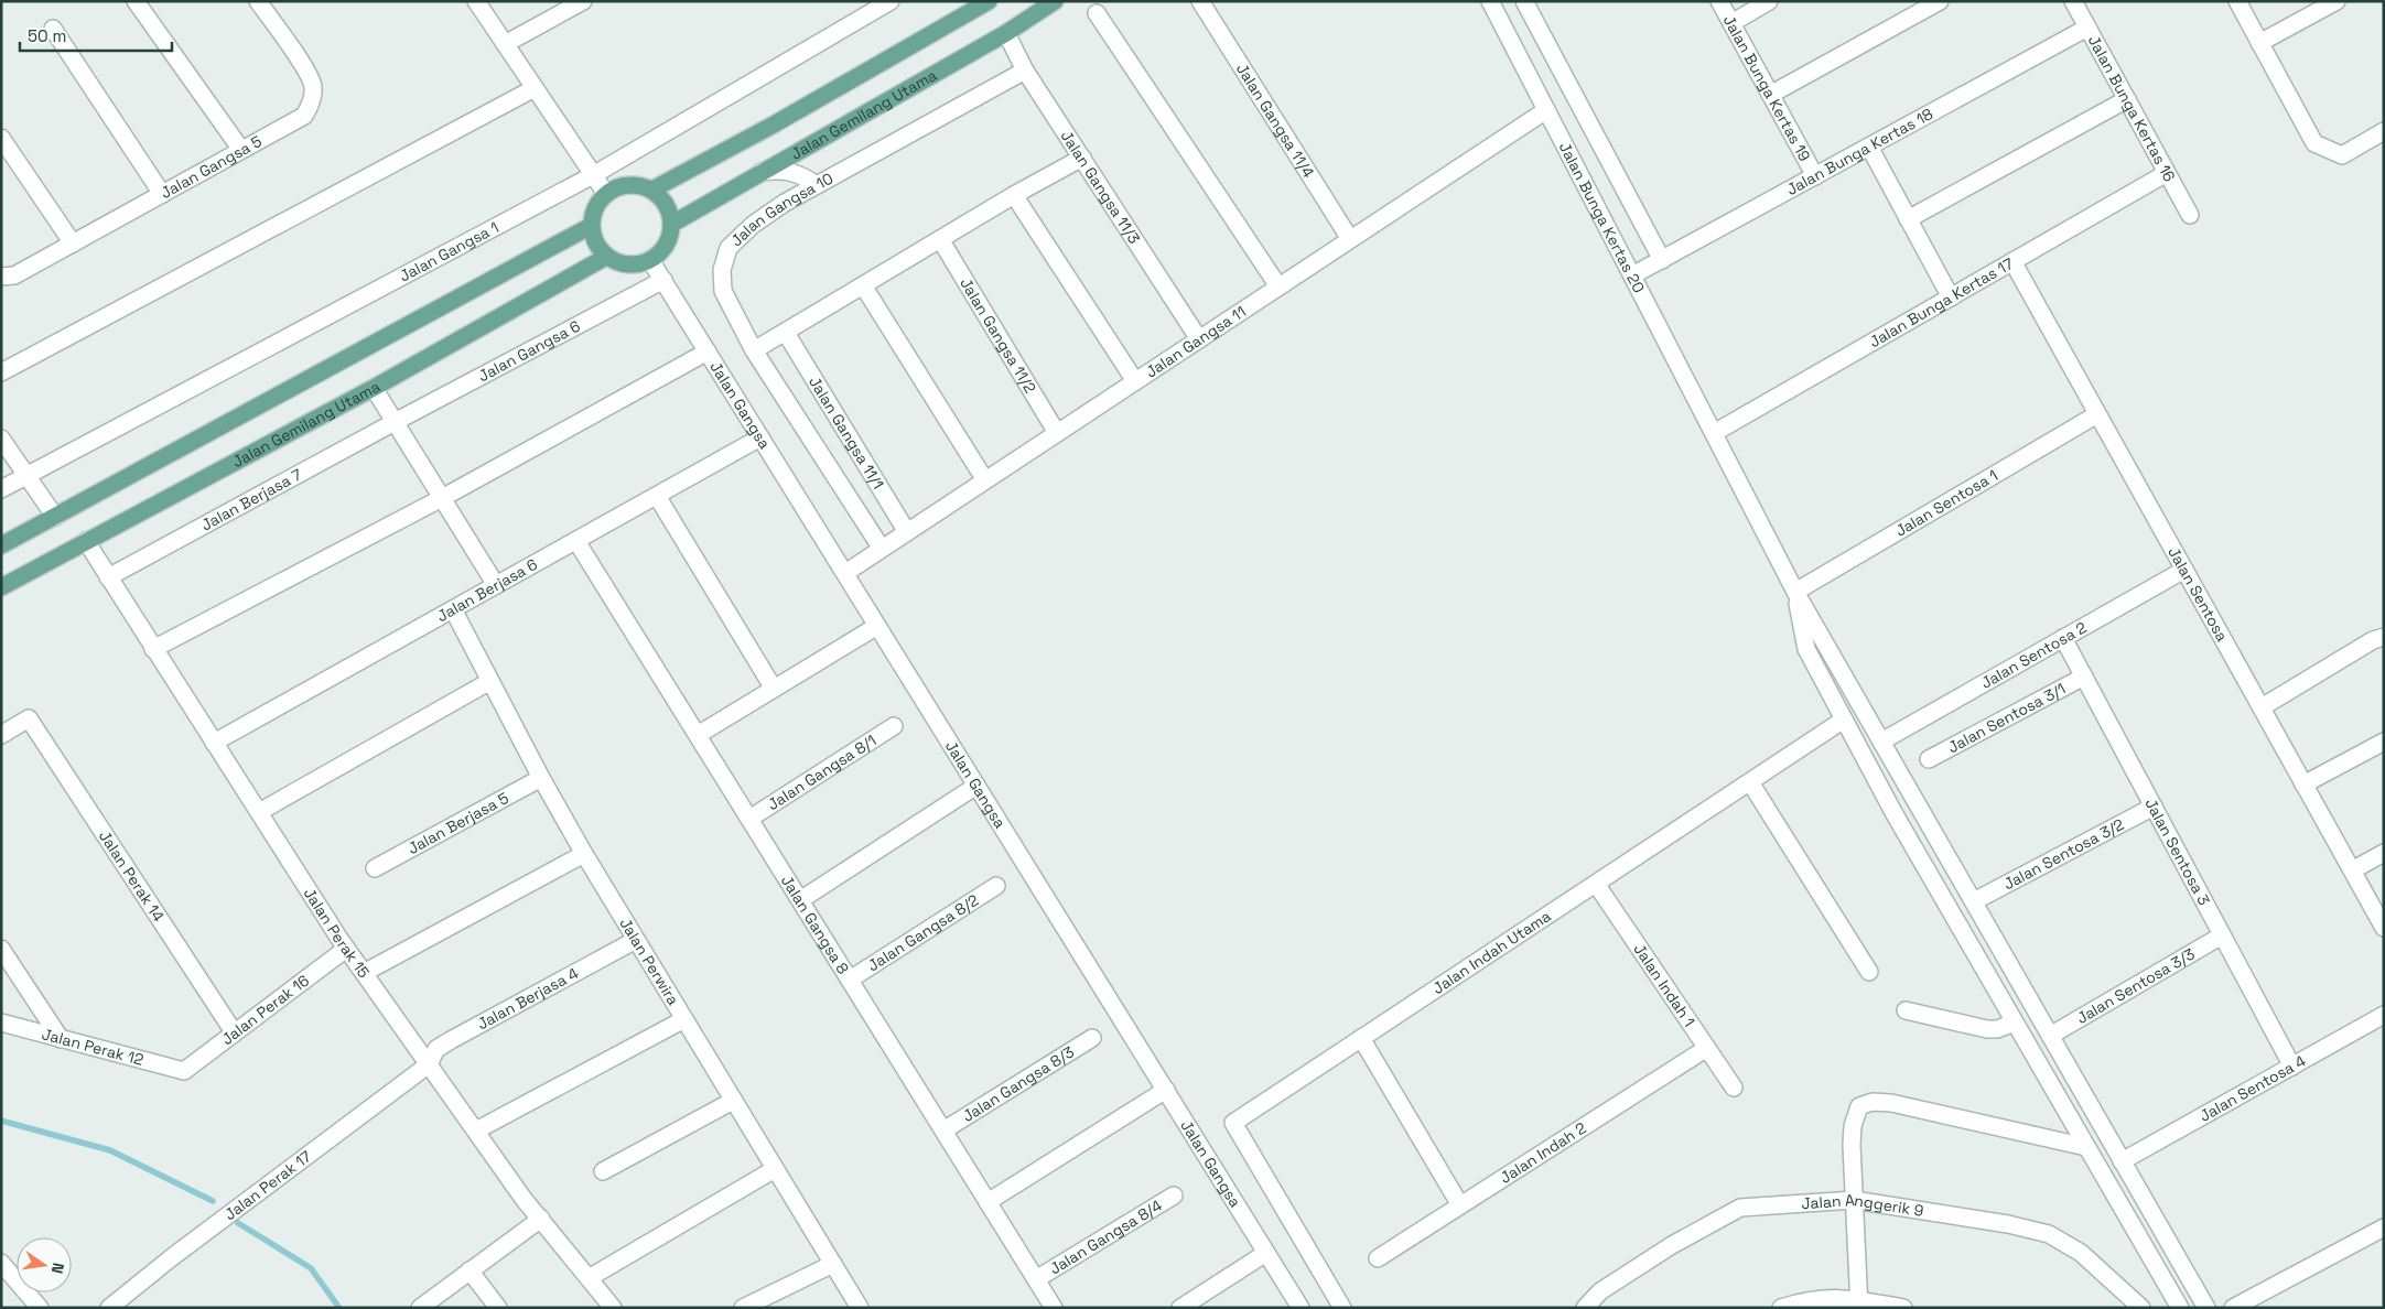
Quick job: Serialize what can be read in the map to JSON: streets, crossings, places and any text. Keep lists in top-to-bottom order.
{
  "streets": {
    "main road": ["Jalan Gemilang Utama"],
    "street": [
      "Jalan Bunga Kertas 19",
      "Jalan Bunga Kertas 16",
      "Jalan Gangsa 11/4",
      "Jalan Bunga Kertas 18",
      "Jalan Gangsa 5",
      "Jalan Gangsa 11/3",
      "Jalan Gangsa 10",
      "Jalan Bunga Kertas 20",
      "Jalan Gangsa 1",
      "Jalan Bunga Kertas 17",
      "Jalan Gangsa 11/2",
      "Jalan Gangsa 11",
      "Jalan Gangsa 6",
      "Jalan Gangsa",
      "Jalan Gangsa 11/1",
      "Jalan Berjasa 7",
      "Jalan Sentosa 1",
      "Jalan Berjasa 6",
      "Jalan Sentosa",
      "Jalan Sentosa 2",
      "Jalan Sentosa 3/1",
      "Jalan Gangsa 8/1",
      "Jalan Berjasa 5",
      "Jalan Sentosa 3",
      "Jalan Sentosa 3/2",
      "Jalan Perak 14",
      "Jalan Gangsa 8",
      "Jalan Perak 15",
      "Jalan Gangsa 8/2",
      "Jalan Indah Utama",
      "Jalan Perwira",
      "Jalan Indah 1",
      "Jalan Sentosa 3/3",
      "Jalan Berjasa 4",
      "Jalan Perak 16",
      "Jalan Perak 12",
      "Jalan Gangsa 8/3",
      "Jalan Sentosa 4",
      "Jalan Indah 2",
      "Jalan Perak 17",
      "Jalan Anggerik 9",
      "Jalan Gangsa 8/4"
    ]
  },
  "crossings": [
    ["Jalan Bunga Kertas 19", "Jalan Bunga Kertas 18"],
    ["Jalan Bunga Kertas 16", "Jalan Bunga Kertas 18"],
    ["Jalan Bunga Kertas 16", "Jalan Bunga Kertas 17"],
    ["Jalan Gemilang Utama", "Jalan Gangsa 11/3"],
    ["Jalan Gemilang Utama", "Jalan Gangsa"],
    ["Jalan Gemilang Utama", "Jalan Perak 15"],
    ["Jalan Gangsa 11/4", "Jalan Gangsa 11"],
    ["Jalan Bunga Kertas 18", "Jalan Bunga Kertas 20"],
    ["Jalan Gangsa 11/3", "Jalan Gangsa 10"],
    ["Jalan Gangsa 11/3", "Jalan Gangsa 11"],
    ["Jalan Gangsa 10", "Jalan Gangsa 11"],
    ["Jalan Bunga Kertas 20", "Jalan Bunga Kertas 17"],
    ["Jalan Bunga Kertas 20", "Jalan Gangsa 11"],
    ["Jalan Bunga Kertas 20", "Jalan Sentosa 1"],
    ["Jalan Bunga Kertas 17", "Jalan Sentosa"],
    ["Jalan Gangsa 11/2", "Jalan Gangsa 11"],
    ["Jalan Gangsa 11", "Jalan Gangsa"],
    ["Jalan Gangsa 11", "Jalan Gangsa 11/1"],
    ["Jalan Gangsa 6", "Jalan Gangsa"],
    ["Jalan Gangsa 6", "Jalan Berjasa 7"],
    ["Jalan Gangsa", "Jalan Berjasa 6"],
    ["Jalan Berjasa 7", "Jalan Perak 15"],
    ["Jalan Sentosa 1", "Jalan Sentosa"],
    ["Jalan Berjasa 6", "Jalan Gangsa 8"],
    ["Jalan Berjasa 6", "Jalan Perak 15"],
    ["Jalan Berjasa 6", "Jalan Perwira"],
    ["Jalan Sentosa", "Jalan Sentosa 2"],
    ["Jalan Sentosa 2", "Jalan Sentosa 3"],
    ["Jalan Sentosa 3/1", "Jalan Sentosa 3"],
    ["Jalan Gangsa 8/1", "Jalan Gangsa 8"],
    ["Jalan Berjasa 5", "Jalan Perwira"],
    ["Jalan Sentosa 3", "Jalan Sentosa 3/2"],
    ["Jalan Sentosa 3", "Jalan Sentosa 3/3"],
    ["Jalan Sentosa 3", "Jalan Sentosa 4"],
    ["Jalan Perak 14", "Jalan Perak 16"],
    ["Jalan Gangsa 8", "Jalan Gangsa 8/2"],
    ["Jalan Gangsa 8", "Jalan Gangsa 8/3"],
    ["Jalan Gangsa 8", "Jalan Gangsa 8/4"],
    ["Jalan Perak 15", "Jalan Berjasa 4"],
    ["Jalan Perak 15", "Jalan Perak 16"],
    ["Jalan Perak 15", "Jalan Perak 17"],
    ["Jalan Indah Utama", "Jalan Indah 1"],
    ["Jalan Perwira", "Jalan Berjasa 4"],
    ["Jalan Indah 1", "Jalan Indah 2"],
    ["Jalan Berjasa 4", "Jalan Perak 17"],
    ["Jalan Perak 16", "Jalan Perak 12"]
  ],
  "scale_bar": "50 m",
  "north": "right"
}
